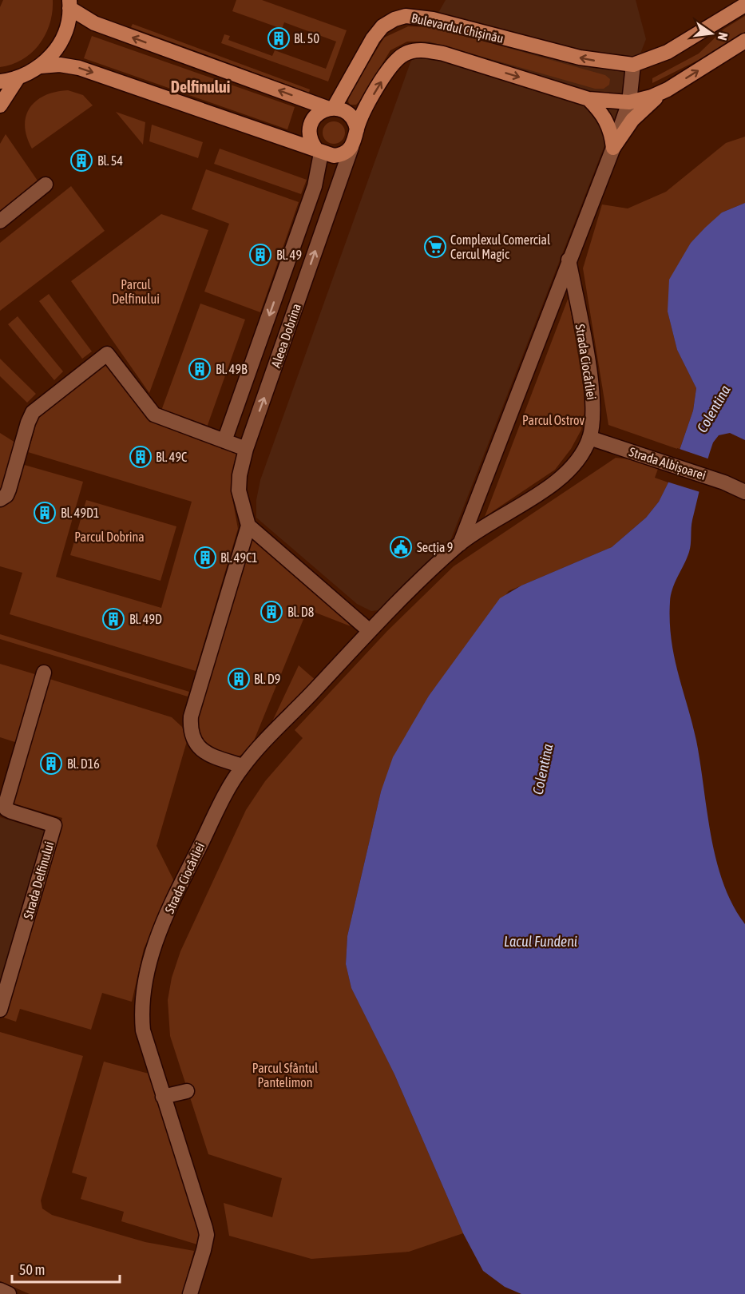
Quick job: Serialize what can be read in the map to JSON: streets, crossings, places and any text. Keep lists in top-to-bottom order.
{
  "streets": {
    "main road": ["Bulevardul Chișinău"],
    "street": [
      "Aleea Dobrina",
      "Strada Ciocârliei",
      "Strada Albișoarei",
      "Strada Delfinului"
    ]
  },
  "crossings": [
    ["Bulevardul Chișinău", "Aleea Dobrina"],
    ["Bulevardul Chișinău", "Strada Ciocârliei"],
    ["Strada Ciocârliei", "Strada Albișoarei"]
  ],
  "one_way": ["Bulevardul Chișinău"],
  "districts": ["Delfinului"],
  "water": ["Colentina", "Lacul Fundeni"],
  "parks": [
    "Parcul Delfinului",
    "Parcul Ostrov",
    "Parcul Dobrina",
    "Parcul Sfântul Pantelimon"
  ],
  "places": {
    "building": [
      "Bl. 50",
      "Bl. 54",
      "Bl. 49",
      "Bl. 49B",
      "Bl. 49C",
      "Bl. 49D1",
      "Bl. 49C1",
      "Bl. D8",
      "Bl. 49D",
      "Bl. D9",
      "Bl. D16"
    ],
    "supermarket": ["Complexul Comercial Cercul Magic"],
    "public building": ["Secția 9"]
  },
  "scale_bar": "50 m",
  "north": "right"
}
